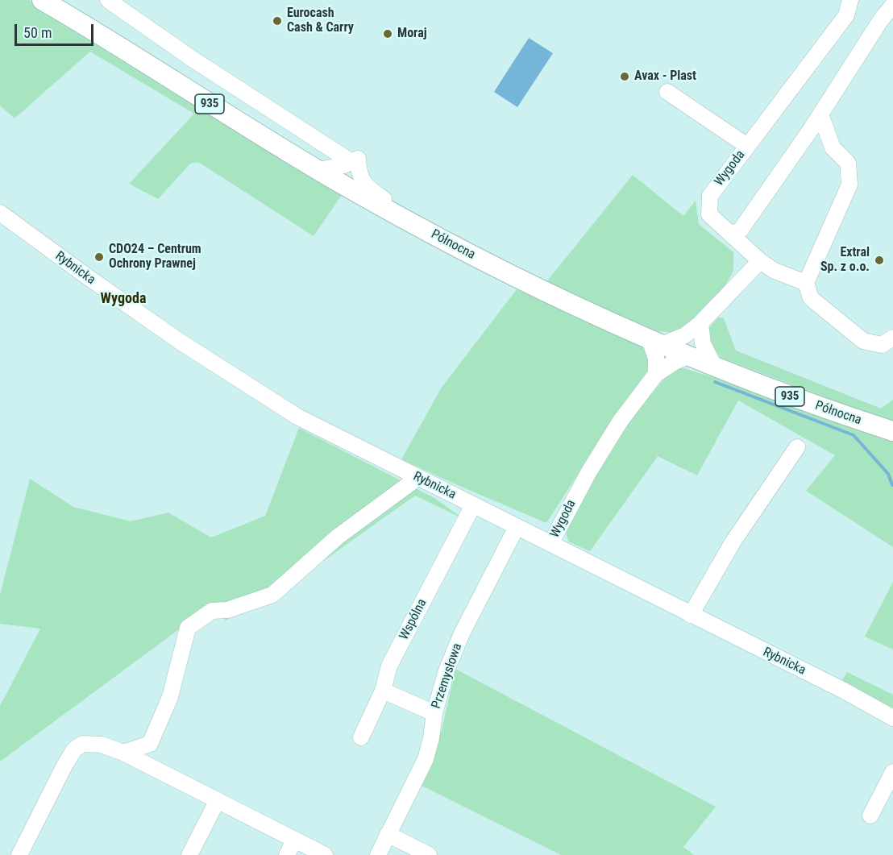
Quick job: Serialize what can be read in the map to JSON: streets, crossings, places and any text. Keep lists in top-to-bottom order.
{
  "streets": {
    "main road": ["935", "Północna"],
    "street": [
      "Wygoda",
      "Rybnicka",
      "Wspólna",
      "Przemysłowa"
    ]
  },
  "crossings": [
    ["Wygoda", "Rybnicka"],
    ["Rybnicka", "Wspólna"],
    ["Rybnicka", "Przemysłowa"]
  ],
  "districts": ["Wygoda"],
  "places": [
    "Eurocash Cash & Carry",
    "Moraj",
    "Avax - Plast",
    "CDO24 – Centrum Ochrony Prawnej",
    "Extral Sp. z o.o."
  ],
  "scale_bar": "50 m"
}
